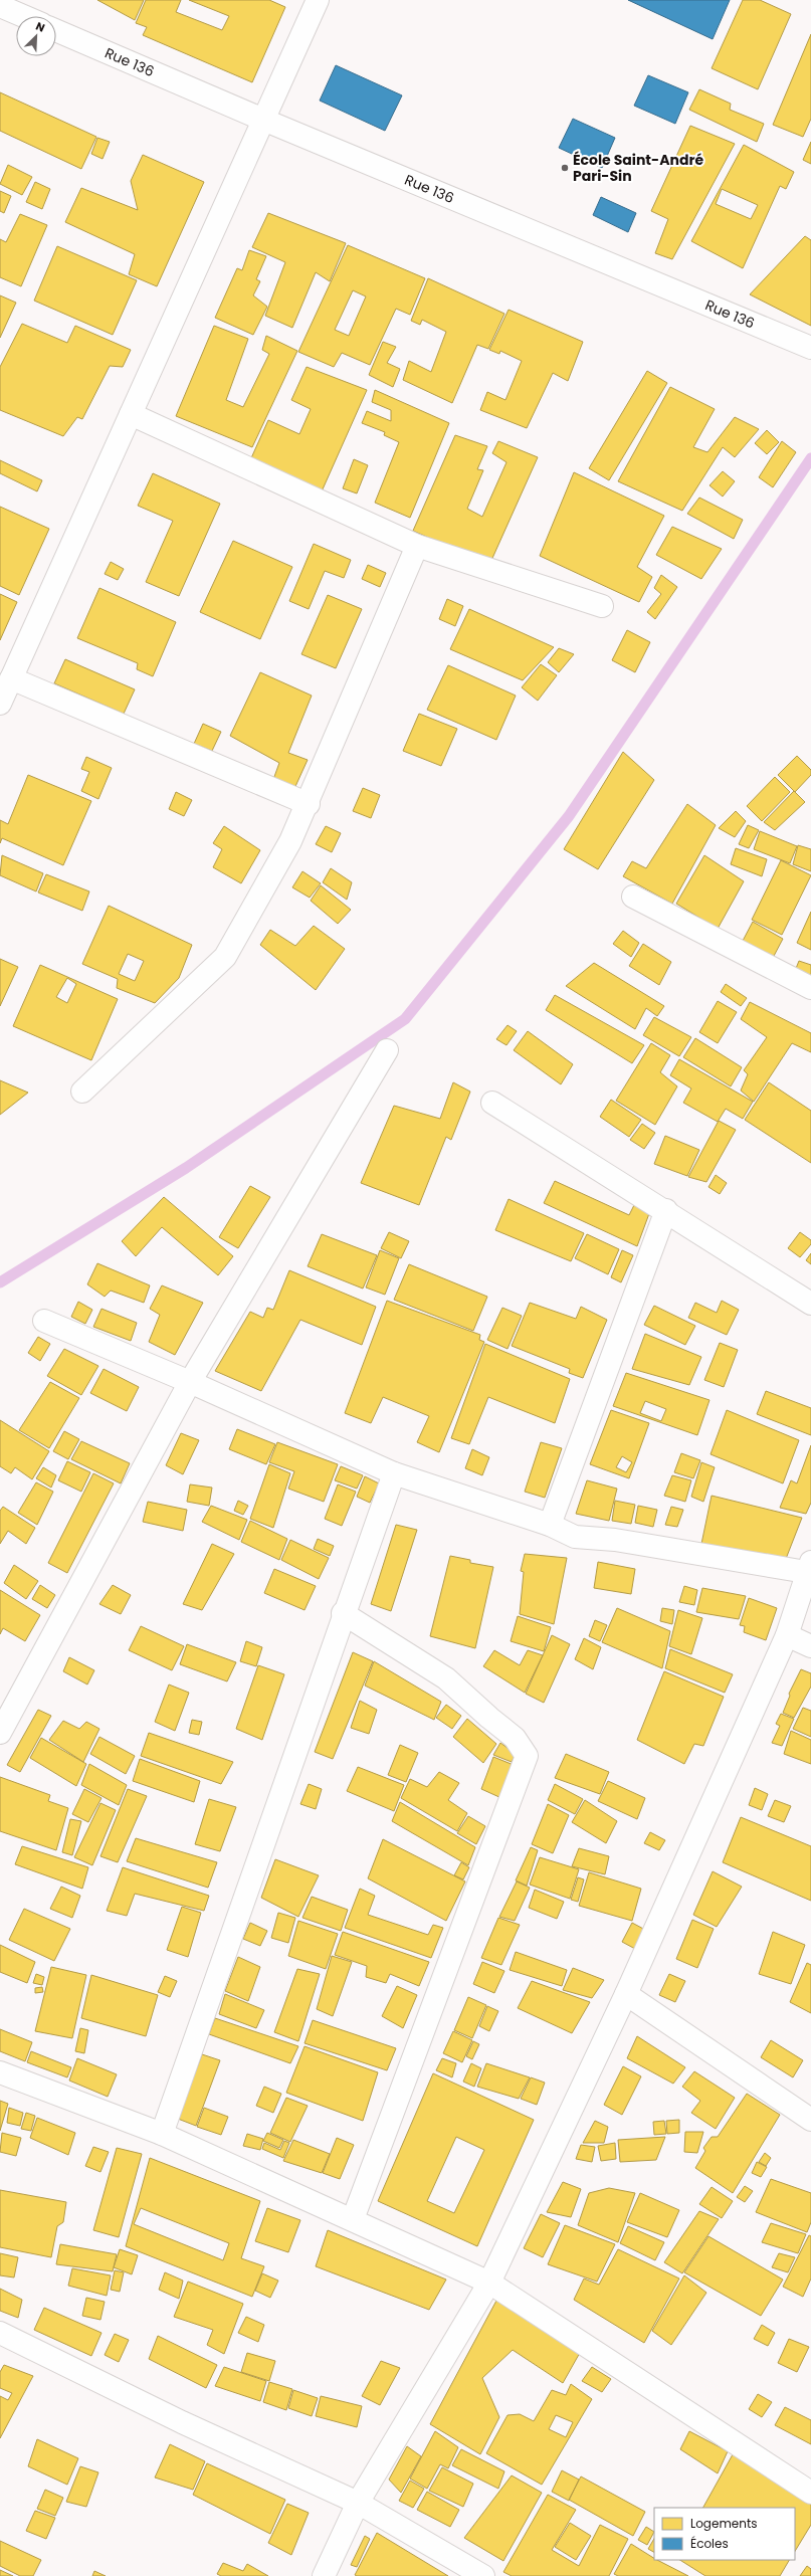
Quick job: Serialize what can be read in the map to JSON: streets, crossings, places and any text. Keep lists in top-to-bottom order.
{
  "streets": {
    "street": ["Rue 136"]
  },
  "places": ["École Saint-André Pari-Sin"],
  "legend": ["Logements", "Écoles"],
  "north": "top right"
}
